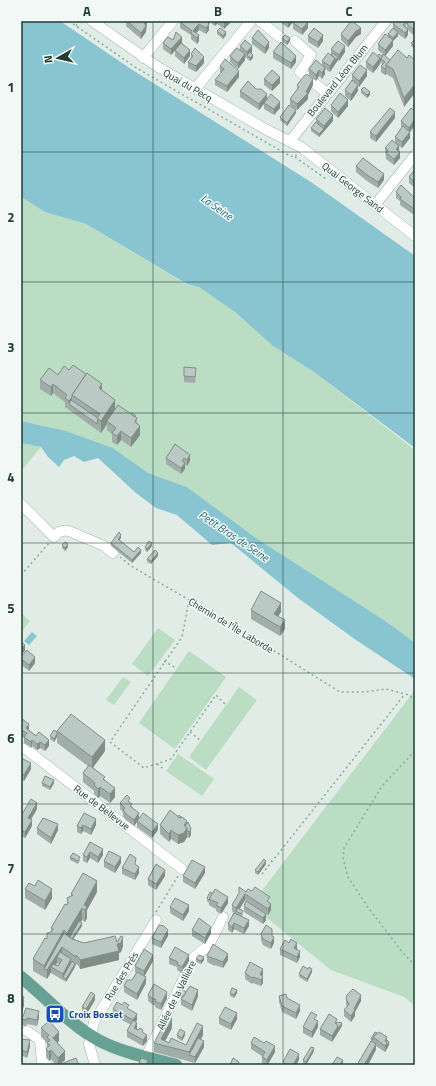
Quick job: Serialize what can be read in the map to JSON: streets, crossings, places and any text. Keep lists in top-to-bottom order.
{
  "streets": {
    "street": [
      "Boulevard Léon Blum",
      "Quai du Pecq",
      "Quai George Sand",
      "Rue de Bellevue",
      "Rue des Prés",
      "Allée de la Vallière"
    ],
    "path": ["Chemin de l'Île Laborde"]
  },
  "crossings": [
    ["Boulevard Léon Blum", "Quai du Pecq"],
    ["Boulevard Léon Blum", "Quai George Sand"],
    ["Quai du Pecq", "Quai George Sand"]
  ],
  "water": ["La Seine", "Petit Bras de Seine"],
  "places": {
    "bus stop": ["Croix Bosset"]
  },
  "north": "left",
  "grid": {
    "columns": ["A", "B", "C"],
    "rows": [
      "1",
      "2",
      "3",
      "4",
      "5",
      "6",
      "7",
      "8"
    ]
  }
}
